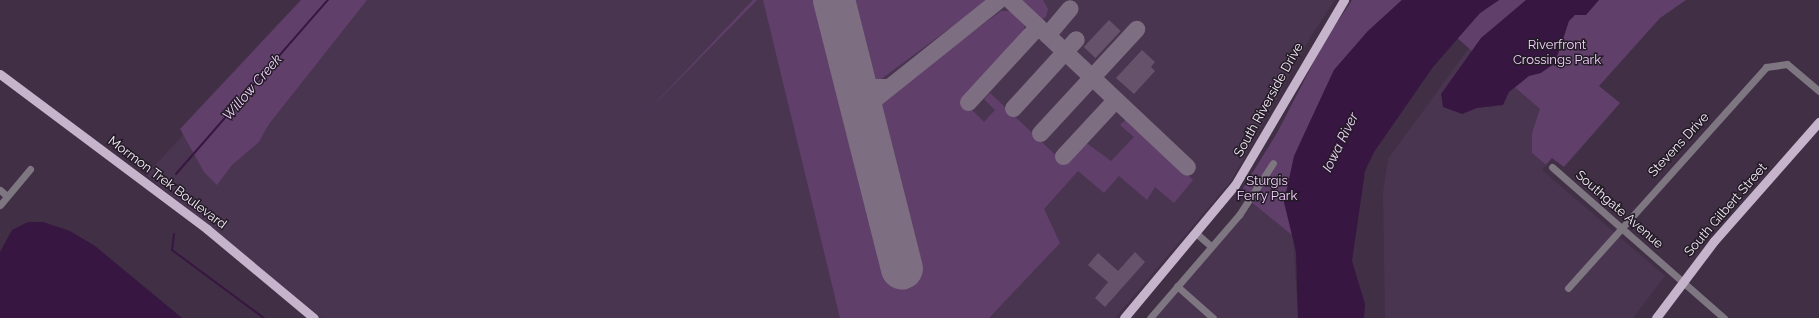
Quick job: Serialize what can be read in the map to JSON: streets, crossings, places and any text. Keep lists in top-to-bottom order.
{
  "streets": {
    "main road": ["South Riverside Drive", "Mormon Trek Boulevard", "South Gilbert Street"],
    "street": ["Stevens Drive", "Southgate Avenue"]
  },
  "crossings": [
    ["Stevens Drive", "Southgate Avenue"],
    ["Southgate Avenue", "South Gilbert Street"]
  ],
  "water": ["Willow Creek", "Iowa River"],
  "parks": ["Riverfront Crossings Park", "Sturgis Ferry Park"]
}
